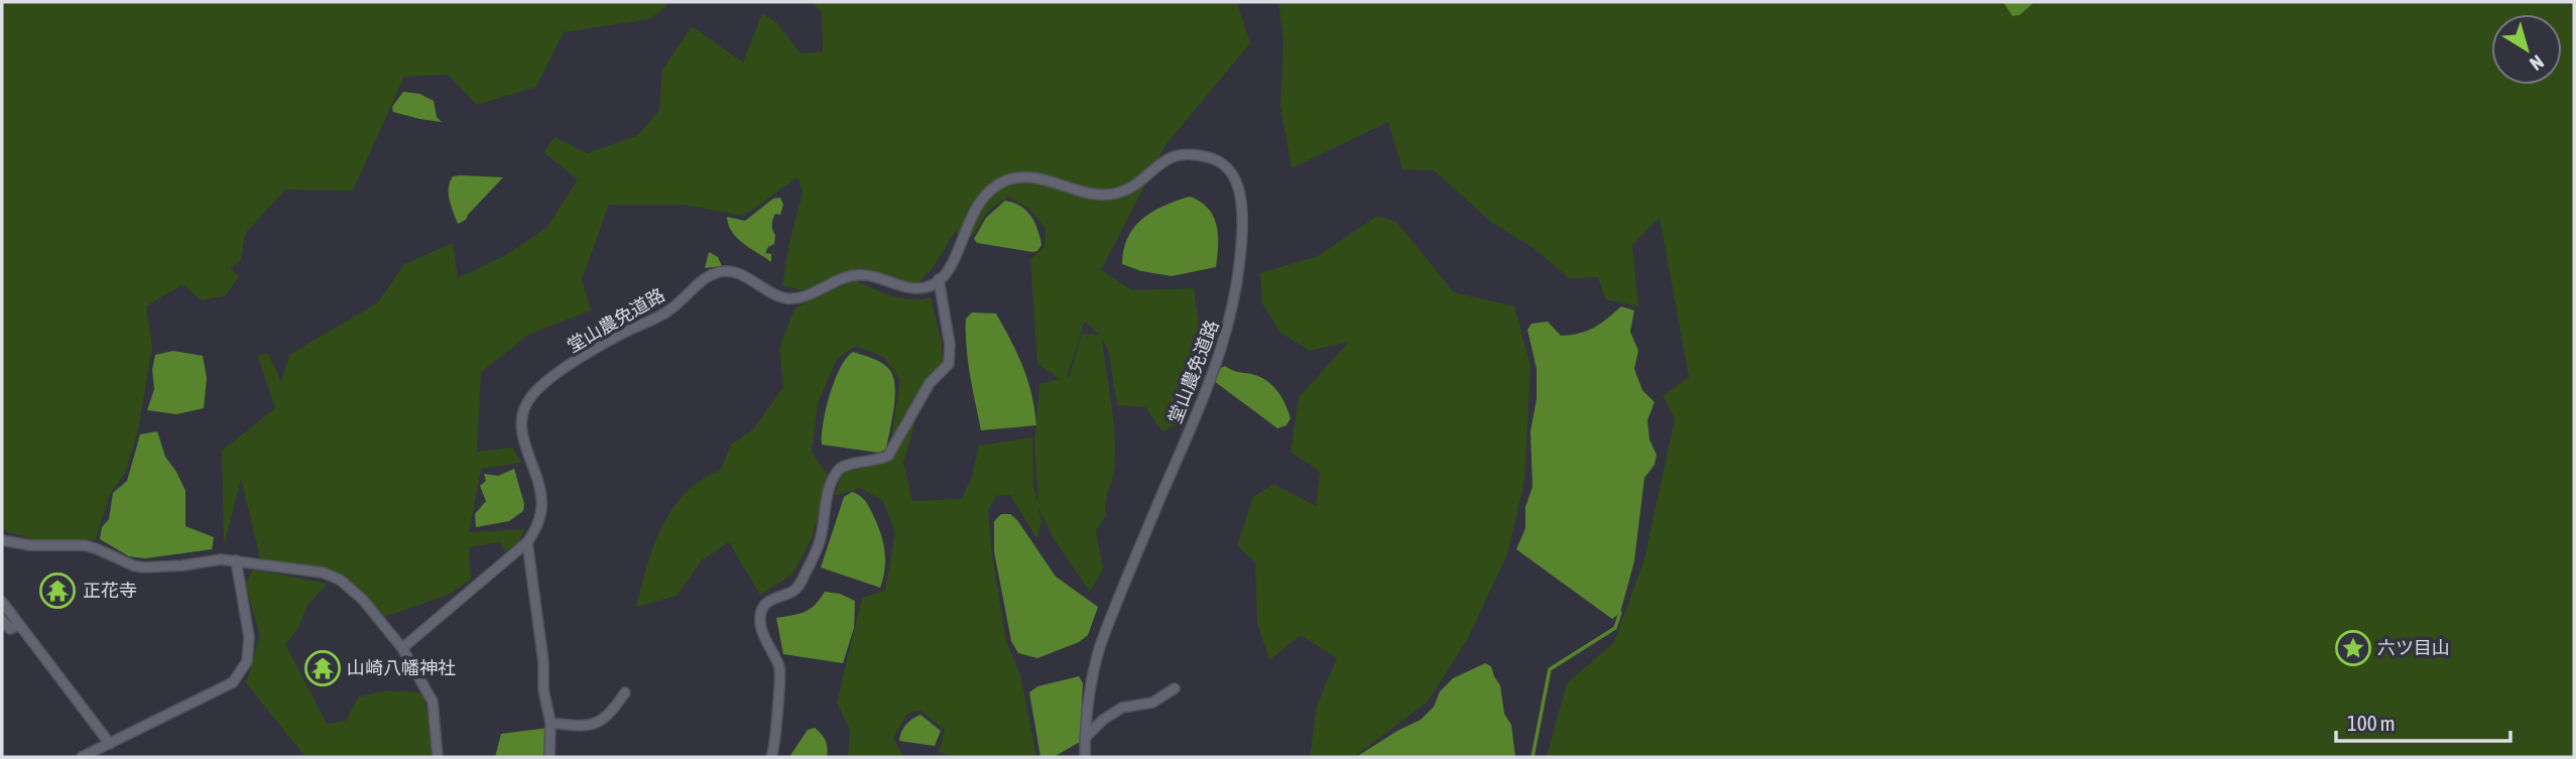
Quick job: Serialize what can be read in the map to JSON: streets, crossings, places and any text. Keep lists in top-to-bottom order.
{
  "streets": {
    "street": ["堂山農免道路"]
  },
  "places": {
    "temple": ["正花寺", "山崎八幡神社"],
    "place": ["六ツ目山"]
  },
  "scale_bar": "100 m",
  "north": "bottom right"
}
